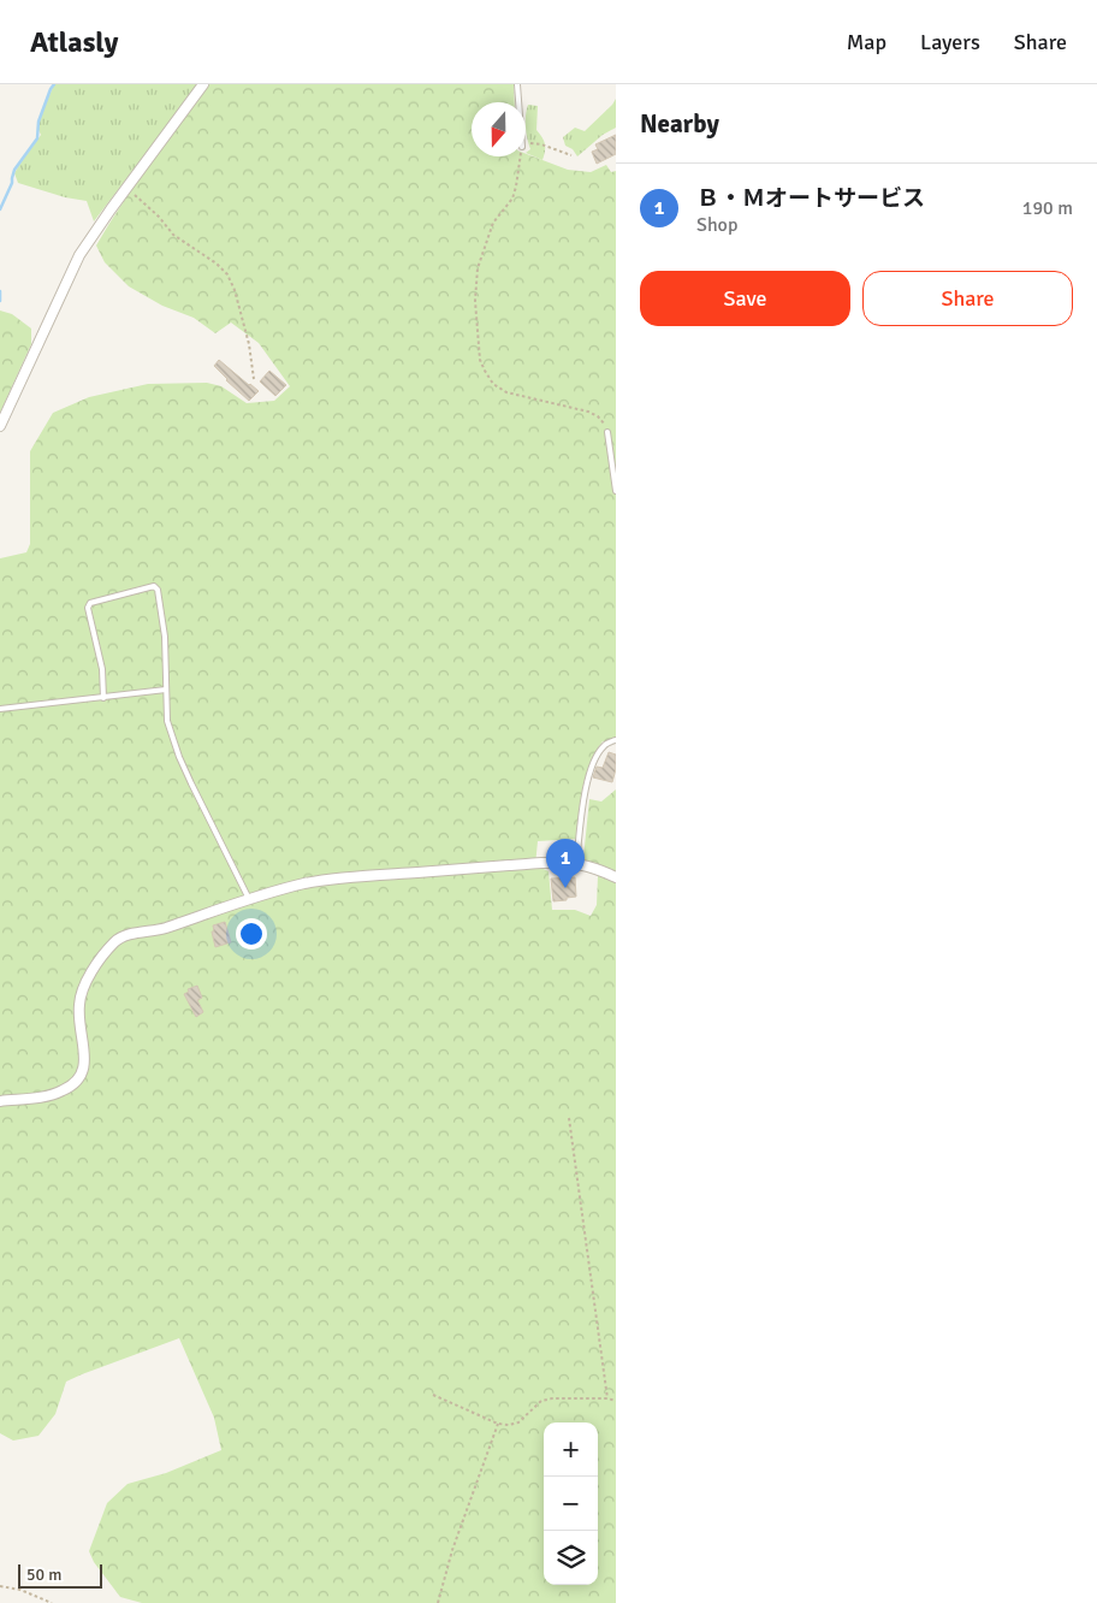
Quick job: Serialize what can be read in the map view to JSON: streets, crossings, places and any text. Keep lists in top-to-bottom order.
{
  "scale_bar": "50 m",
  "north": "bottom",
  "page": {
    "header": "Atlasly",
    "nav": ["Map", "Layers", "Share"],
    "heading": "Nearby",
    "list": [
      {
        "mark": "1",
        "name": "Ｂ・Ｍオートサービス",
        "note": "Shop",
        "value": "190 m"
      }
    ],
    "buttons": ["Save", "Share"],
    "pins": "1",
    "map_buttons": ["+", "−"],
    "scale": "50 m"
  }
}
